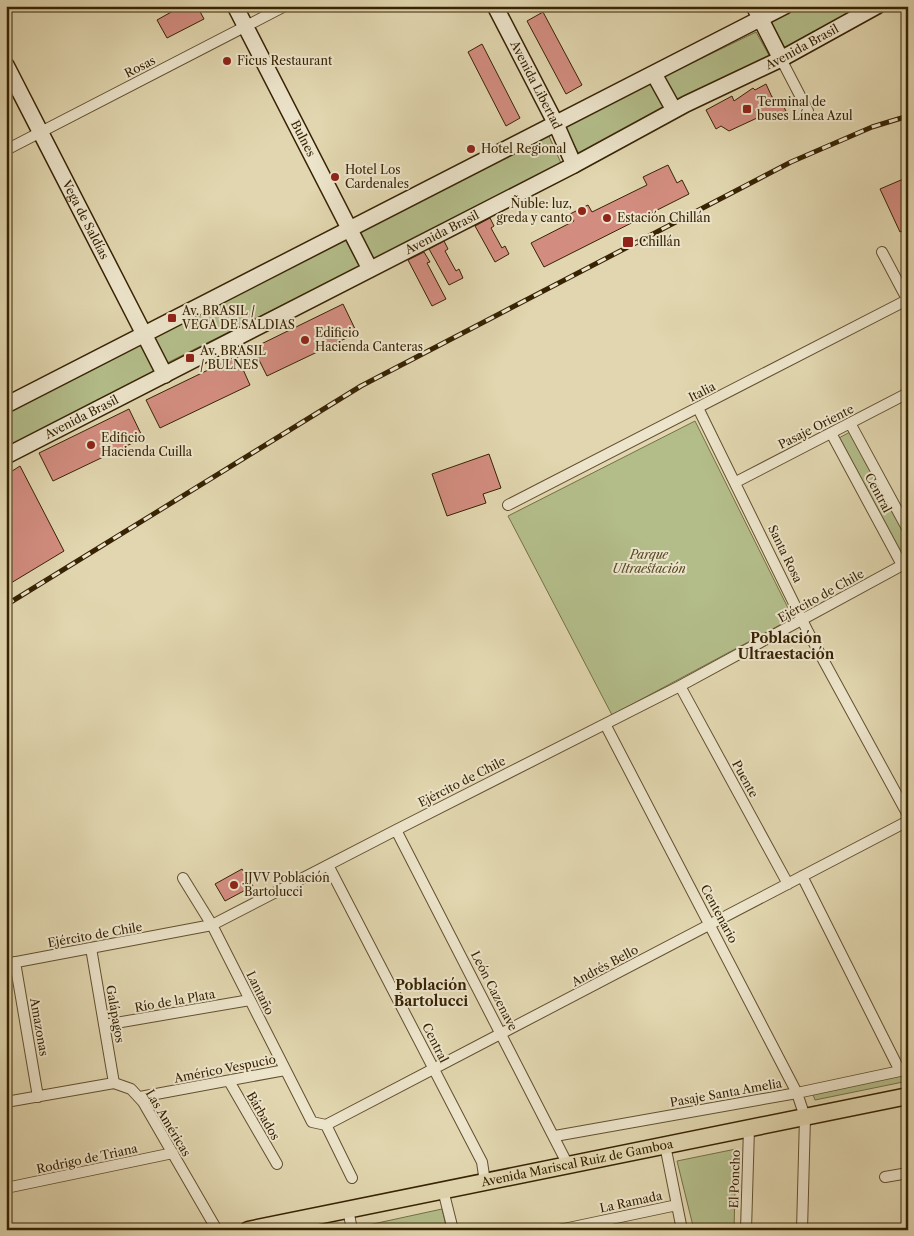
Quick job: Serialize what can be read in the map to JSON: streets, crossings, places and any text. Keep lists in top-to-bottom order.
{
  "streets": {
    "main road": [
      "Avenida Brasil",
      "Avenida Libertad",
      "Bulnes",
      "Vega de Saldías",
      "Avenida Mariscal Ruiz de Gamboa"
    ],
    "street": [
      "Rosas",
      "Italia",
      "Pasaje Oriente",
      "Central",
      "Santa Rosa",
      "Ejército de Chile",
      "Puente",
      "Centenario",
      "Andrés Bello",
      "León Cazenave",
      "Lantaño",
      "Río de la Plata",
      "Galápagos",
      "Amazonas",
      "Américo Vespucio",
      "Pasaje Santa Amelia",
      "Bárbados",
      "Las Américas",
      "Rodrigo de Triana",
      "El Poncho",
      "La Ramada"
    ]
  },
  "crossings": [
    ["Avenida Brasil", "Avenida Libertad"],
    ["Avenida Brasil", "Bulnes"],
    ["Avenida Brasil", "Vega de Saldías"],
    ["Rosas", "Bulnes"],
    ["Rosas", "Vega de Saldías"],
    ["Italia", "Santa Rosa"],
    ["Pasaje Oriente", "Central"],
    ["Pasaje Oriente", "Santa Rosa"],
    ["Central", "Ejército de Chile"],
    ["Central", "Andrés Bello"],
    ["Central", "Avenida Mariscal Ruiz de Gamboa"],
    ["Santa Rosa", "Ejército de Chile"],
    ["Ejército de Chile", "Puente"],
    ["Ejército de Chile", "Centenario"],
    ["Ejército de Chile", "León Cazenave"],
    ["Ejército de Chile", "Lantaño"],
    ["Ejército de Chile", "Galápagos"],
    ["Ejército de Chile", "Amazonas"],
    ["Puente", "Andrés Bello"],
    ["Centenario", "Andrés Bello"],
    ["Centenario", "Pasaje Santa Amelia"],
    ["Centenario", "Avenida Mariscal Ruiz de Gamboa"],
    ["Andrés Bello", "León Cazenave"],
    ["Andrés Bello", "Lantaño"],
    ["León Cazenave", "Pasaje Santa Amelia"],
    ["León Cazenave", "Avenida Mariscal Ruiz de Gamboa"],
    ["Lantaño", "Río de la Plata"],
    ["Lantaño", "Américo Vespucio"],
    ["Río de la Plata", "Galápagos"],
    ["Galápagos", "Las Américas"],
    ["Américo Vespucio", "Bárbados"],
    ["Américo Vespucio", "Las Américas"],
    ["Las Américas", "Rodrigo de Triana"],
    ["Avenida Mariscal Ruiz de Gamboa", "El Poncho"]
  ],
  "districts": ["Población Ultraestación", "Población Bartolucci"],
  "parks": ["Parque Ultraestación"],
  "places": {
    "other": [
      "Ficus Restaurant",
      "Hotel Regional",
      "Hotel Los Cardenales",
      "Ñuble: luz, greda y canto",
      "Estación Chillán",
      "Edificio Hacienda Canteras",
      "Edificio Hacienda Cuilla",
      "JJVV Población Bartolucci"
    ],
    "transit": [
      "Terminal de buses Línea Azul",
      "Chillán",
      "Av. BRASIL / VEGA DE SALDIAS",
      "Av. BRASIL / BULNES"
    ]
  }
}
